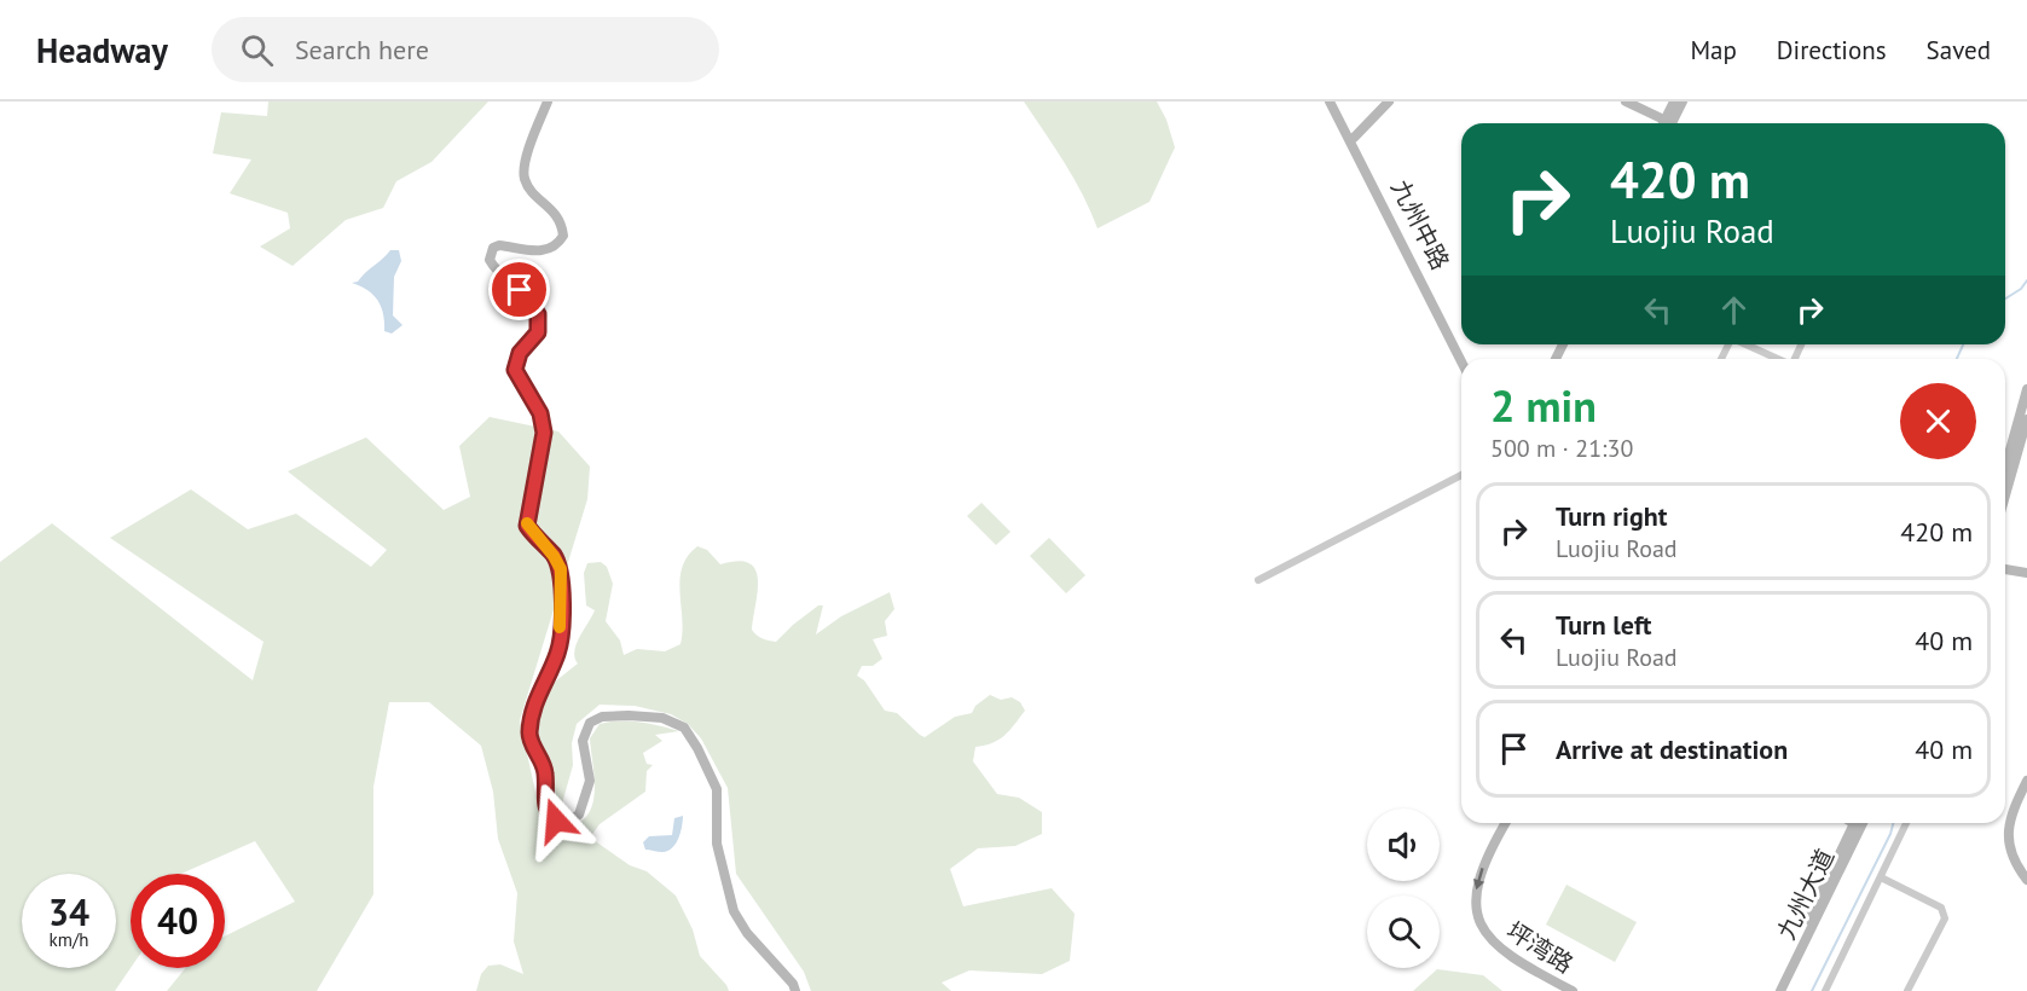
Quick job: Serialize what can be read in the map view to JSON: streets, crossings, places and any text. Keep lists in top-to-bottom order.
{
  "streets": {
    "street": ["九州中路", "九州大道", "坪湾路"]
  },
  "one_way": ["坪湾路"],
  "page": {
    "header": "Headway",
    "search": "Search here",
    "nav": ["Map", "Directions", "Saved"],
    "turn": ["420 m", "Luojiu Road"],
    "heading": ["2 min", "500 m · 21:30"],
    "list": [
      {
        "name": "Turn right",
        "note": "Luojiu Road",
        "value": "420 m"
      },
      {
        "name": "Turn left",
        "note": "Luojiu Road",
        "value": "40 m"
      },
      {
        "name": "Arrive at destination",
        "value": "40 m"
      }
    ],
    "speed": "34 km/h",
    "limit": "40"
  }
}
